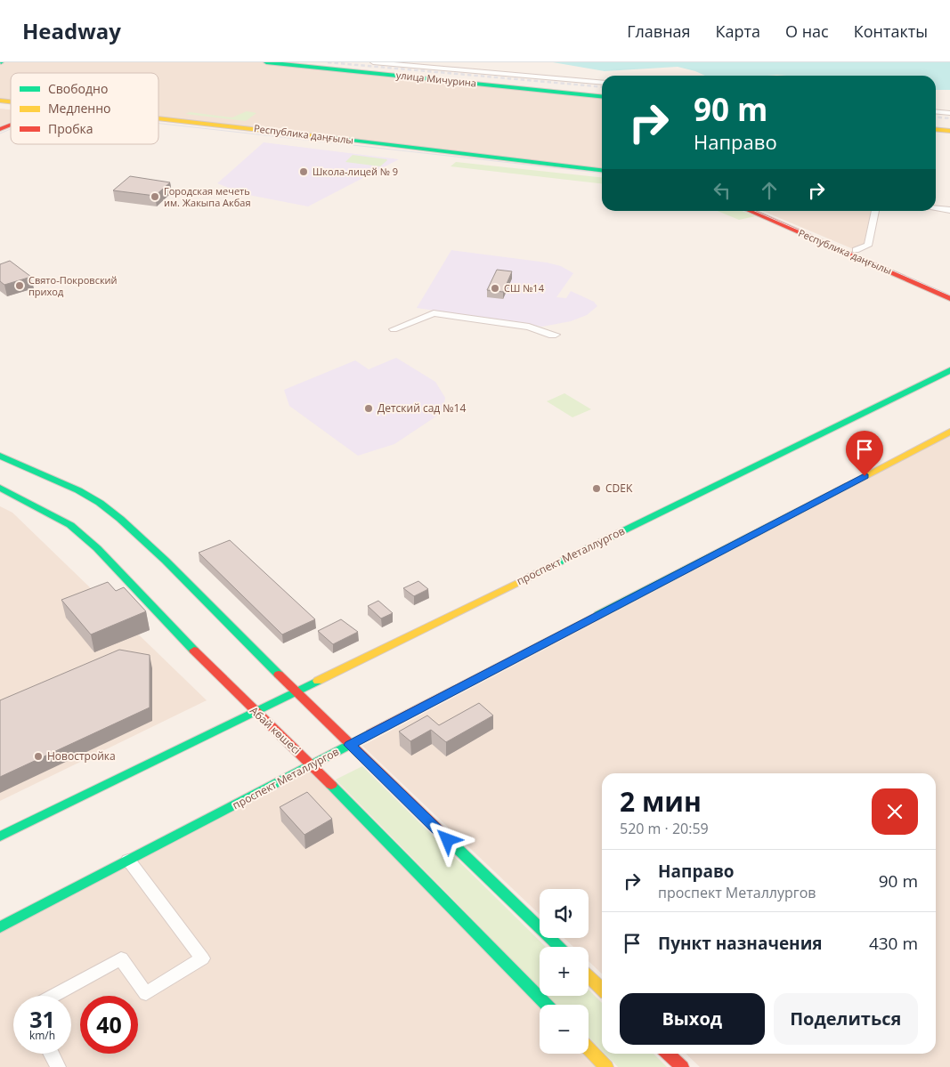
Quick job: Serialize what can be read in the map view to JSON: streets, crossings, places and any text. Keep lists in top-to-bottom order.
{
  "streets": {
    "main road": [
      "улица Мичурина",
      "Республика даңғылы",
      "проспект Металлургов",
      "Абай көшесі"
    ]
  },
  "crossings": [
    ["проспект Металлургов", "Абай көшесі"]
  ],
  "places": [
    "Школа-лицей № 9",
    "Городская мечеть им. Жакыпа Акбая",
    "Свято-Покровский приход",
    "СШ №14",
    "Детский сад №14",
    "CDEK",
    "Новостройка"
  ],
  "legend": ["Свободно", "Медленно", "Пробка"],
  "page": {
    "header": "Headway",
    "nav": [
      "Главная",
      "Карта",
      "О нас",
      "Контакты"
    ],
    "turn": ["90 m", "Направо"],
    "heading": ["2 мин", "520 m · 20:59"],
    "list": [
      {
        "name": "Направо",
        "note": "проспект Металлургов",
        "value": "90 m"
      },
      {
        "name": "Пункт назначения",
        "value": "430 m"
      }
    ],
    "map_buttons": ["+", "−"],
    "buttons": ["Выход", "Поделиться"],
    "speed": "31 km/h",
    "limit": "40"
  }
}
